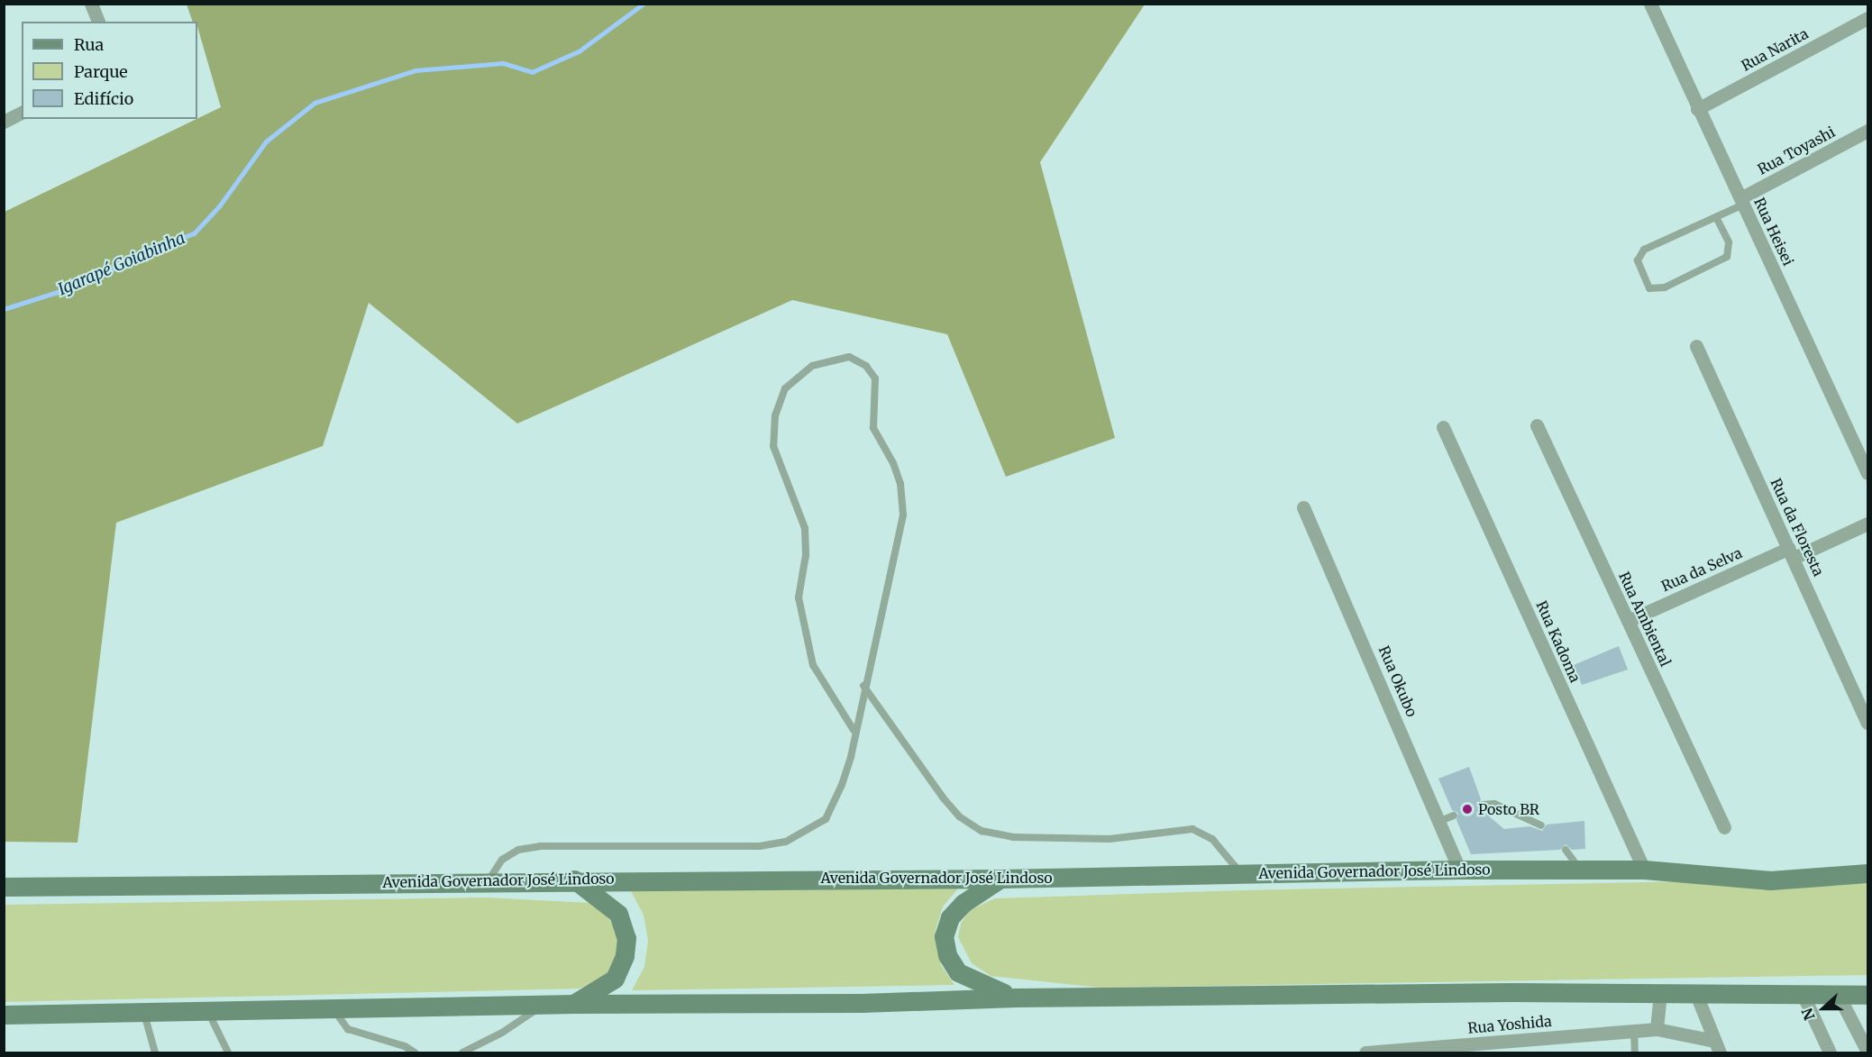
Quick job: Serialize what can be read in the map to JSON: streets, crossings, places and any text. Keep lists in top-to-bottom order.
{
  "streets": {
    "main road": ["Avenida Governador José Lindoso"],
    "street": [
      "Rua Narita",
      "Rua Toyashi",
      "Rua Heisei",
      "Rua da Floresta",
      "Rua da Selva",
      "Rua Ambiental",
      "Rua Kadoma",
      "Rua Okubo",
      "Rua Yoshida"
    ]
  },
  "crossings": [
    ["Rua Narita", "Rua Heisei"],
    ["Rua Toyashi", "Rua Heisei"],
    ["Rua da Floresta", "Rua da Selva"],
    ["Rua da Selva", "Rua Ambiental"],
    ["Rua Kadoma", "Avenida Governador José Lindoso"],
    ["Rua Okubo", "Avenida Governador José Lindoso"]
  ],
  "water": ["Igarapé Goiabinha"],
  "places": ["Posto BR"],
  "legend": ["Rua", "Parque", "Edifício"],
  "north": "left"
}
